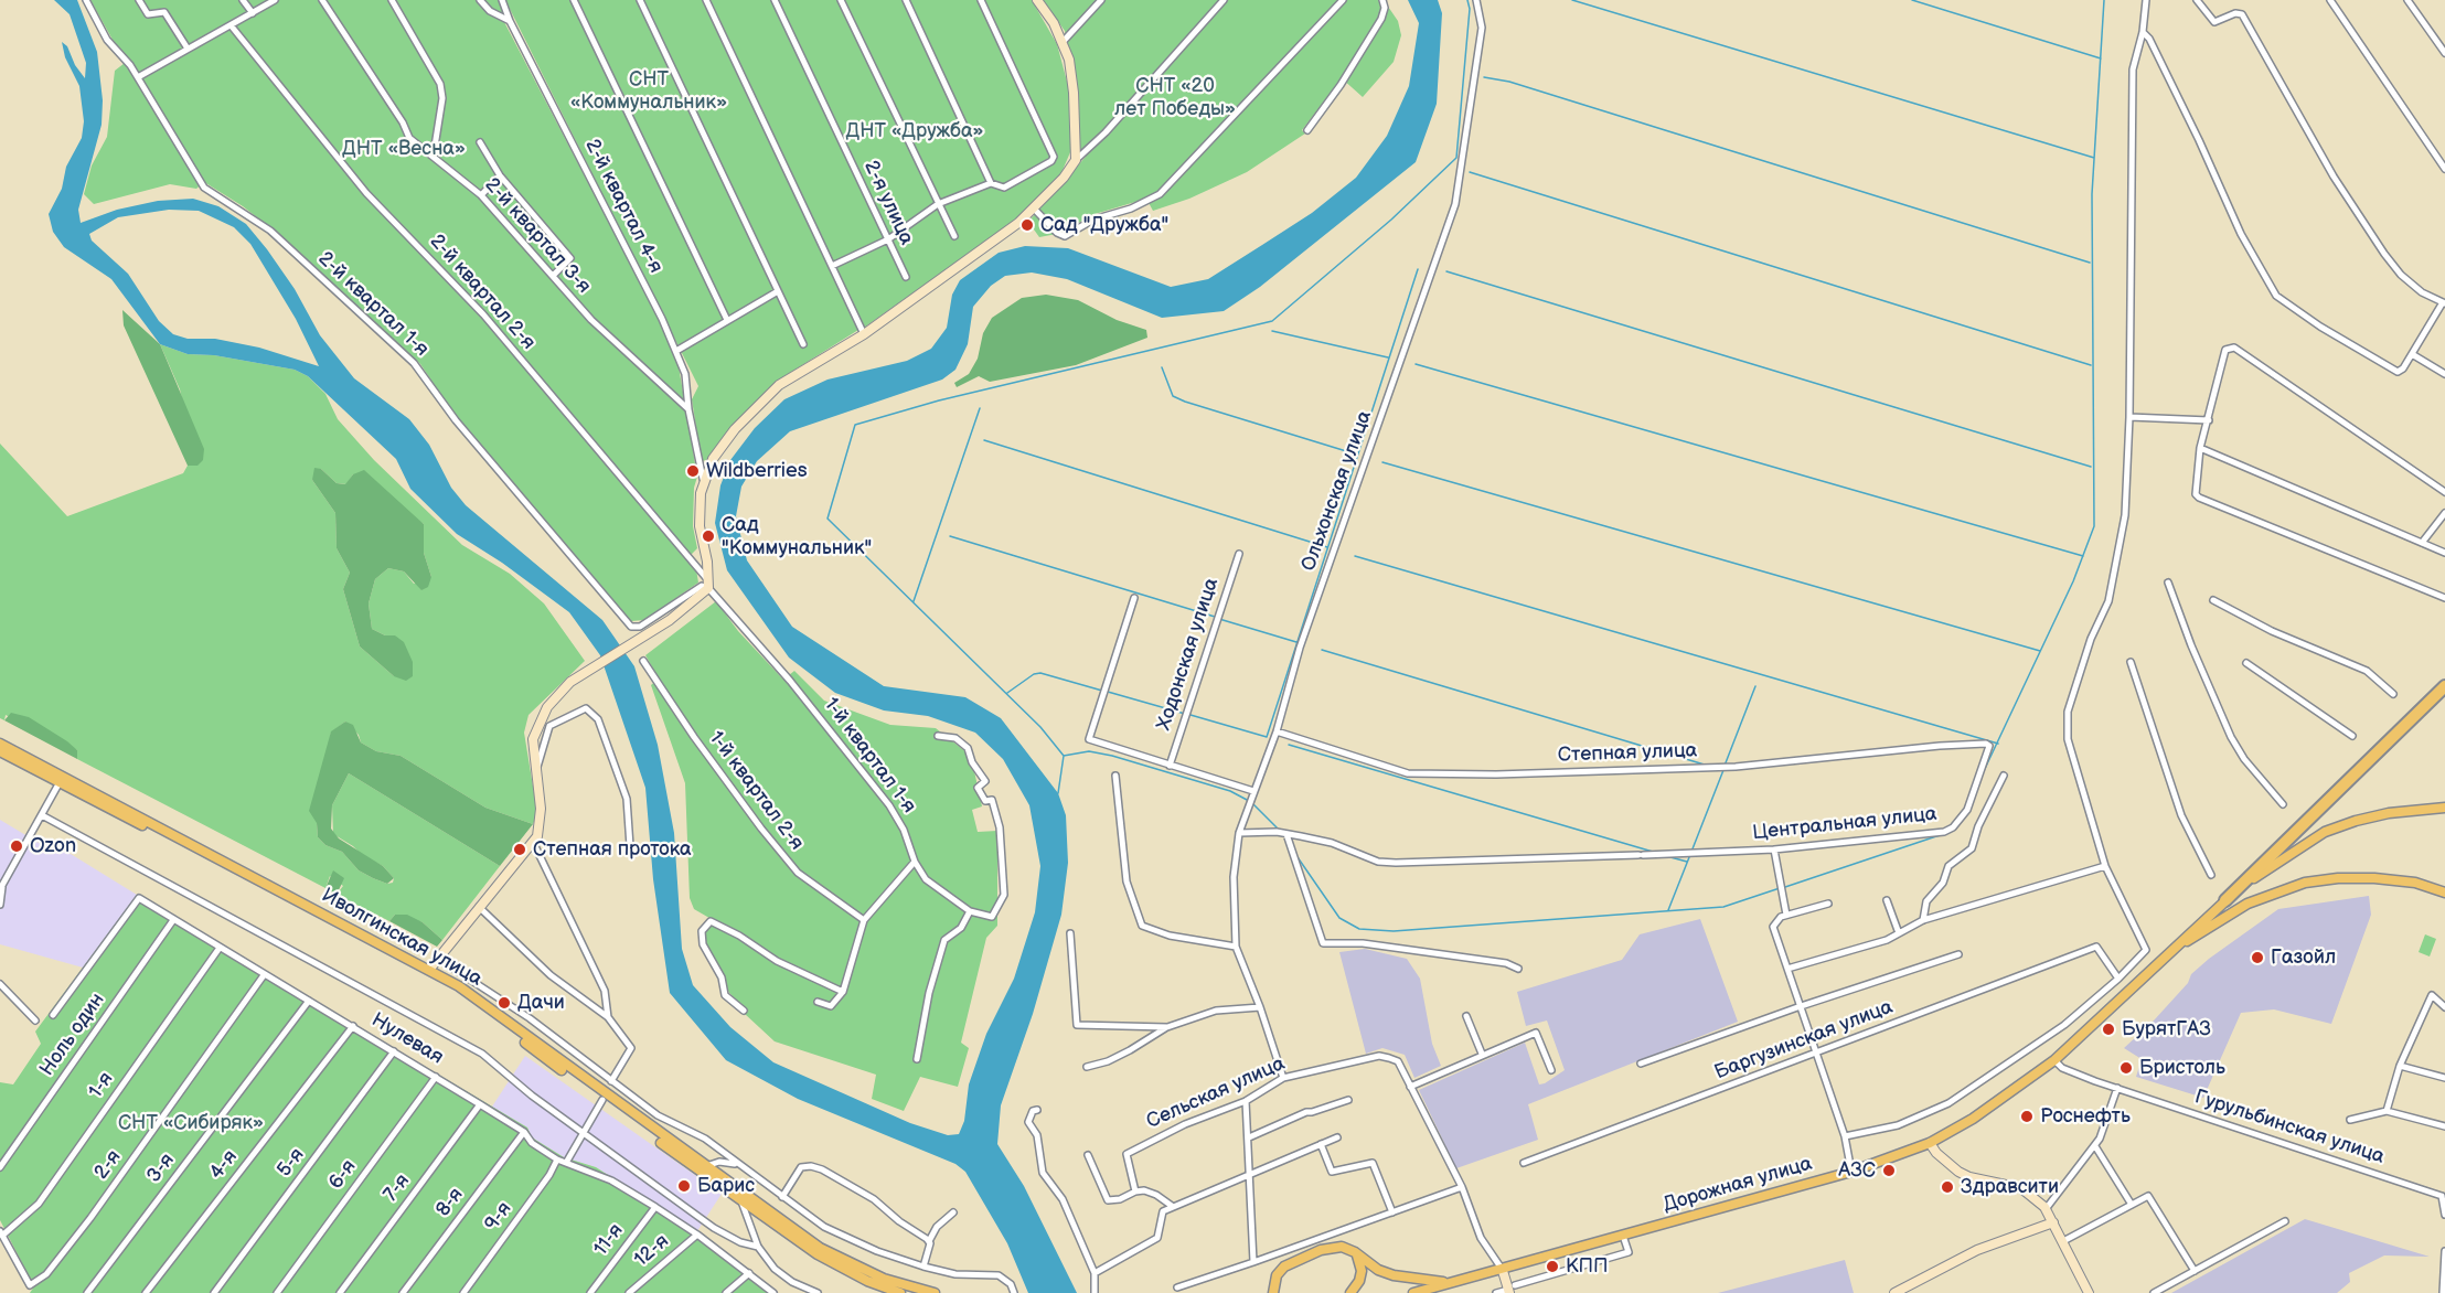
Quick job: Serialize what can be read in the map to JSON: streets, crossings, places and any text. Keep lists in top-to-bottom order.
{
  "streets": {
    "main road": ["Иволгинская улица", "Дорожная улица"],
    "street": [
      "2-я улица",
      "2-й квартал 4-я",
      "2-й квартал 3-я",
      "2-й квартал 2-я",
      "2-й квартал 1-я",
      "Ольхонская улица",
      "Ходонская улица",
      "Степная улица",
      "1-й квартал 1-я",
      "1-й квартал 2-я",
      "Центральная улица",
      "Ноль один",
      "Нулевая",
      "Баргузинская улица",
      "1-я",
      "Сельская улица",
      "Гурульбинская улица",
      "5-я",
      "2-я",
      "4-я",
      "3-я",
      "6-я",
      "7-я",
      "8-я",
      "9-я",
      "11-я",
      "12-я"
    ]
  },
  "crossings": [
    ["2-й квартал 4-я", "2-й квартал 3-я"],
    ["2-й квартал 2-я", "2-й квартал 1-я"],
    ["2-й квартал 2-я", "1-й квартал 1-я"],
    ["2-й квартал 1-я", "1-й квартал 1-я"],
    ["Ольхонская улица", "Степная улица"],
    ["Ольхонская улица", "Центральная улица"],
    ["Ольхонская улица", "Сельская улица"],
    ["Степная улица", "Центральная улица"],
    ["Ноль один", "Нулевая"],
    ["Нулевая", "1-я"],
    ["Нулевая", "5-я"],
    ["Нулевая", "2-я"],
    ["Нулевая", "4-я"],
    ["Нулевая", "3-я"],
    ["Нулевая", "6-я"],
    ["Нулевая", "7-я"],
    ["Нулевая", "8-я"],
    ["Нулевая", "9-я"],
    ["Нулевая", "11-я"],
    ["Нулевая", "12-я"],
    ["Гурульбинская улица", "Дорожная улица"]
  ],
  "parks": [
    "СНТ «Коммунальник»",
    "СНТ «20 лет Победы»",
    "ДНТ «Дружба»",
    "ДНТ «Весна»",
    "СНТ «Сибиряк»"
  ],
  "places": [
    "Сад \"Дружба\"",
    "Wildberries",
    "Сад \"Коммунальник\"",
    "Ozon",
    "Степная протока",
    "Газойл",
    "Дачи",
    "БурятГАЗ",
    "Бристоль",
    "Роснефть",
    "АЗС",
    "Барис",
    "Здравсити",
    "КПП"
  ]
}
